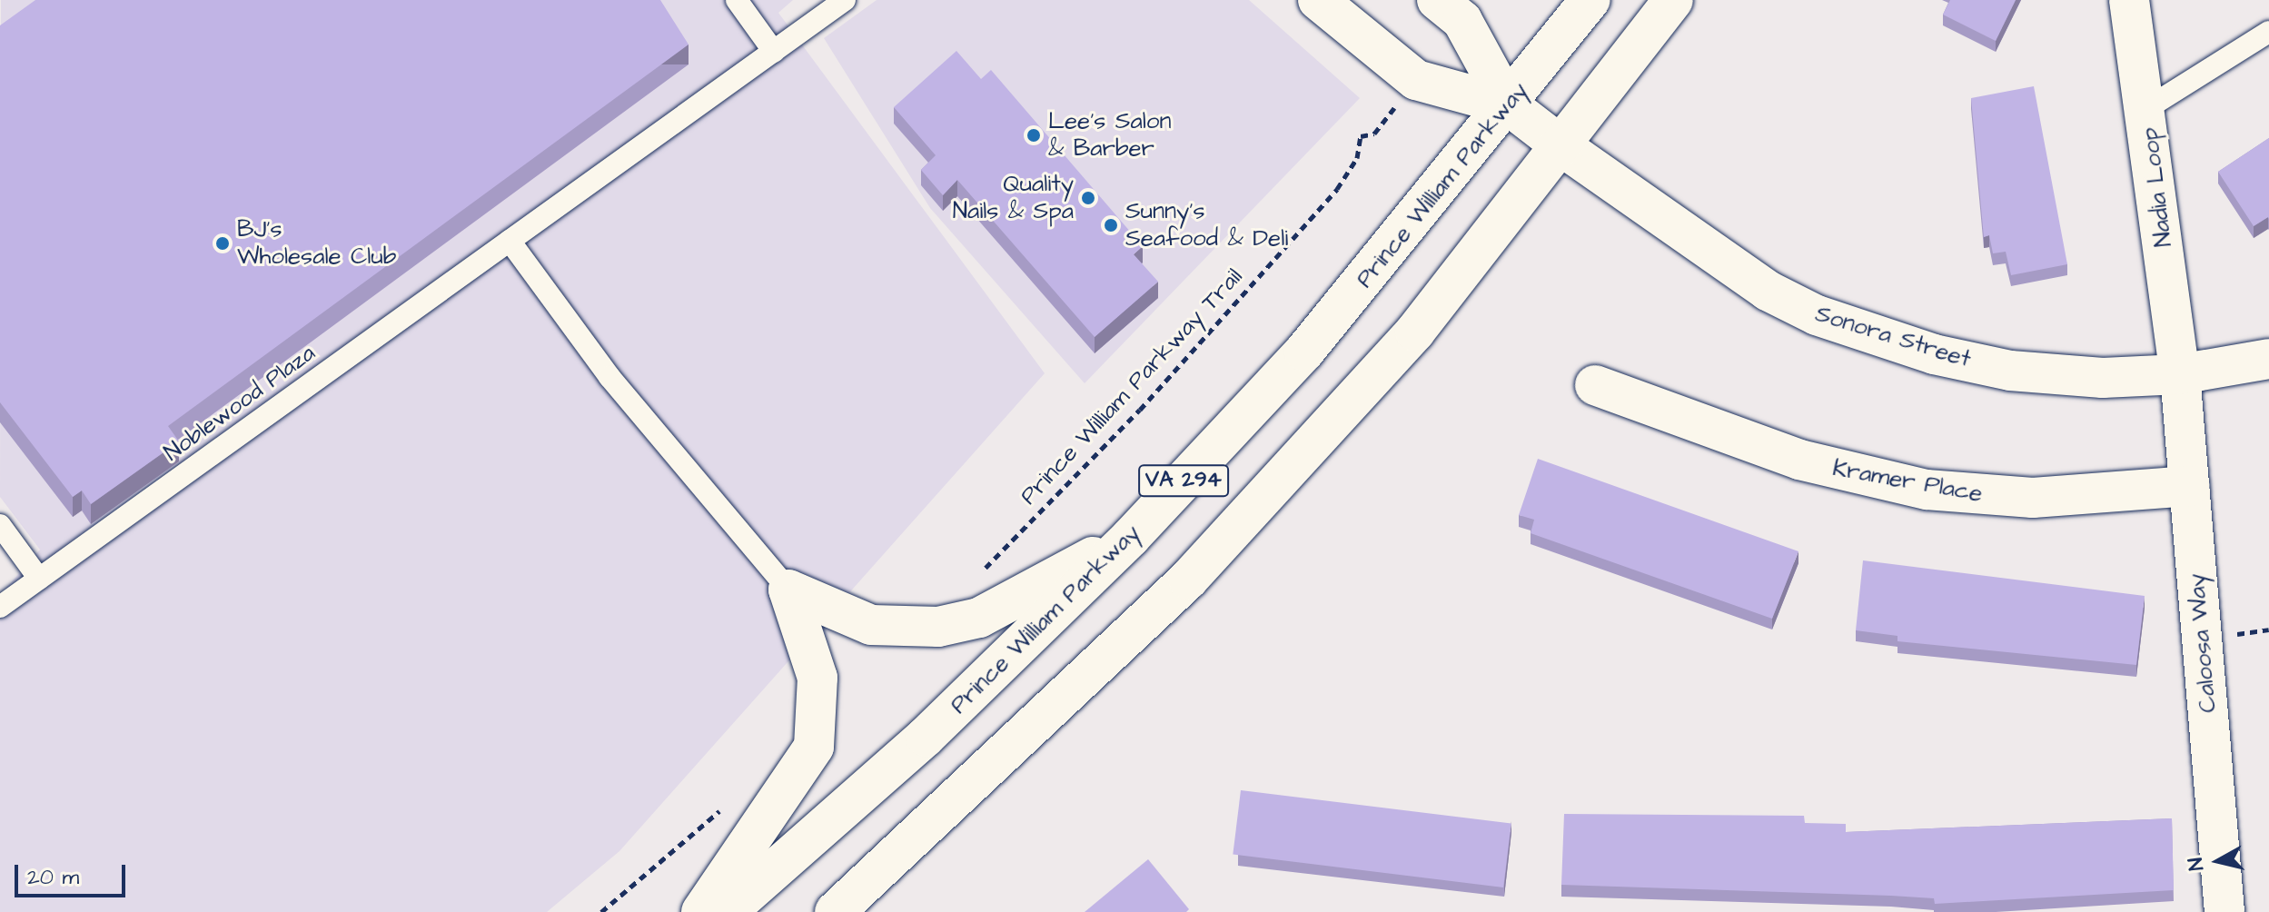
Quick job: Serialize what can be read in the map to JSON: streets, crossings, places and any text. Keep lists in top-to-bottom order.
{
  "streets": {
    "main road": [
      "Prince William Parkway",
      "Nadia Loop",
      "Sonora Street",
      "VA 294",
      "Kramer Place",
      "Caloosa Way"
    ],
    "lane": ["Noblewood Plaza"],
    "path": ["Prince William Parkway Trail"]
  },
  "crossings": [
    ["Prince William Parkway", "Sonora Street"],
    ["Nadia Loop", "Sonora Street"],
    ["Nadia Loop", "Caloosa Way"],
    ["Sonora Street", "VA 294"],
    ["Sonora Street", "Caloosa Way"],
    ["Kramer Place", "Caloosa Way"]
  ],
  "places": [
    "Lee's Salon & Barber",
    "Quality Nails & Spa",
    "Sunny's Seafood & Deli",
    "BJ's Wholesale Club"
  ],
  "scale_bar": "20 m",
  "north": "left"
}
